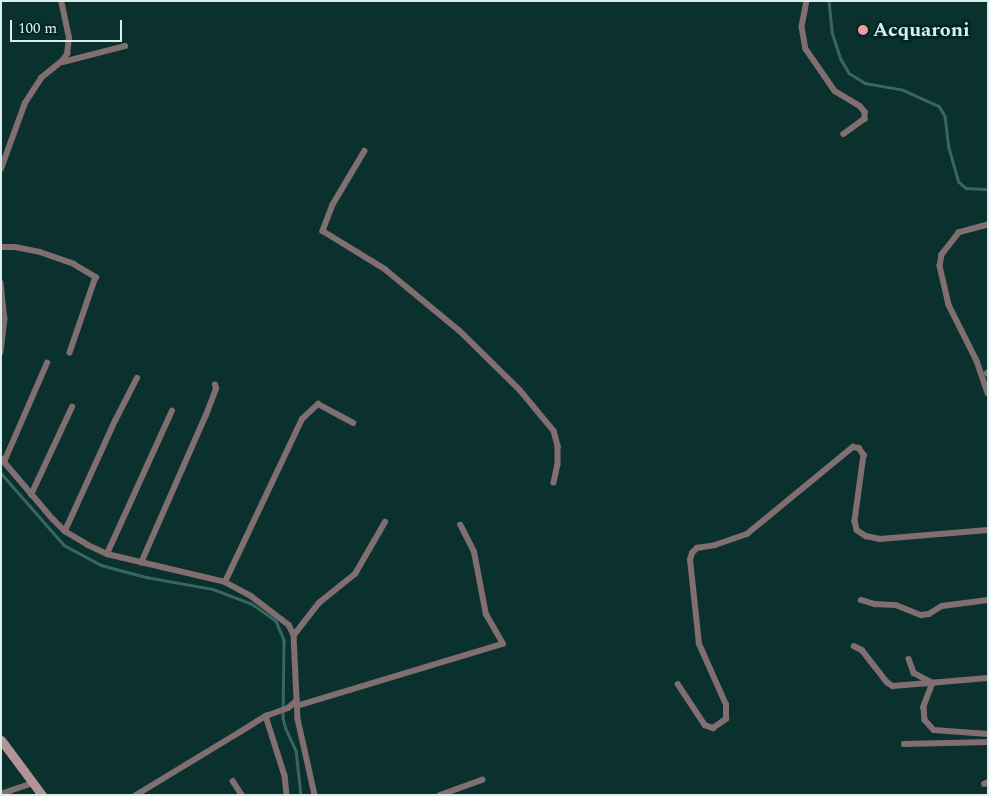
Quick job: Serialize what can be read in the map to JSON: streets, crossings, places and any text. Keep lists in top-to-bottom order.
{
  "places": ["Acquaroni"],
  "scale_bar": "100 m"
}
